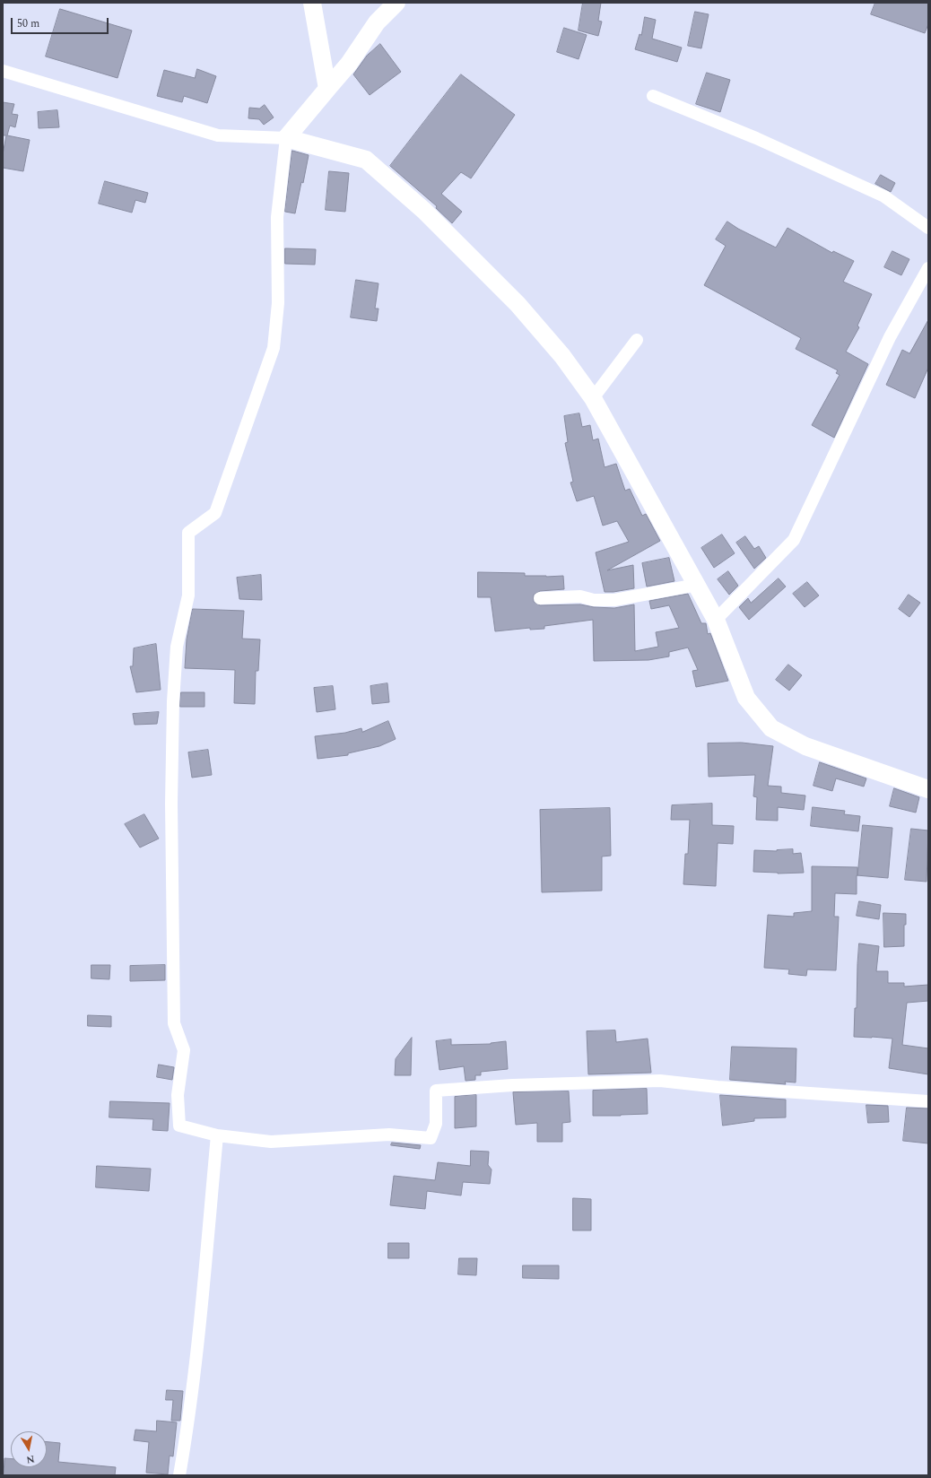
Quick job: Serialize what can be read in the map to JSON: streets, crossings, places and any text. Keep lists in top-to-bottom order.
{
  "scale_bar": "50 m",
  "north": "bottom"
}
